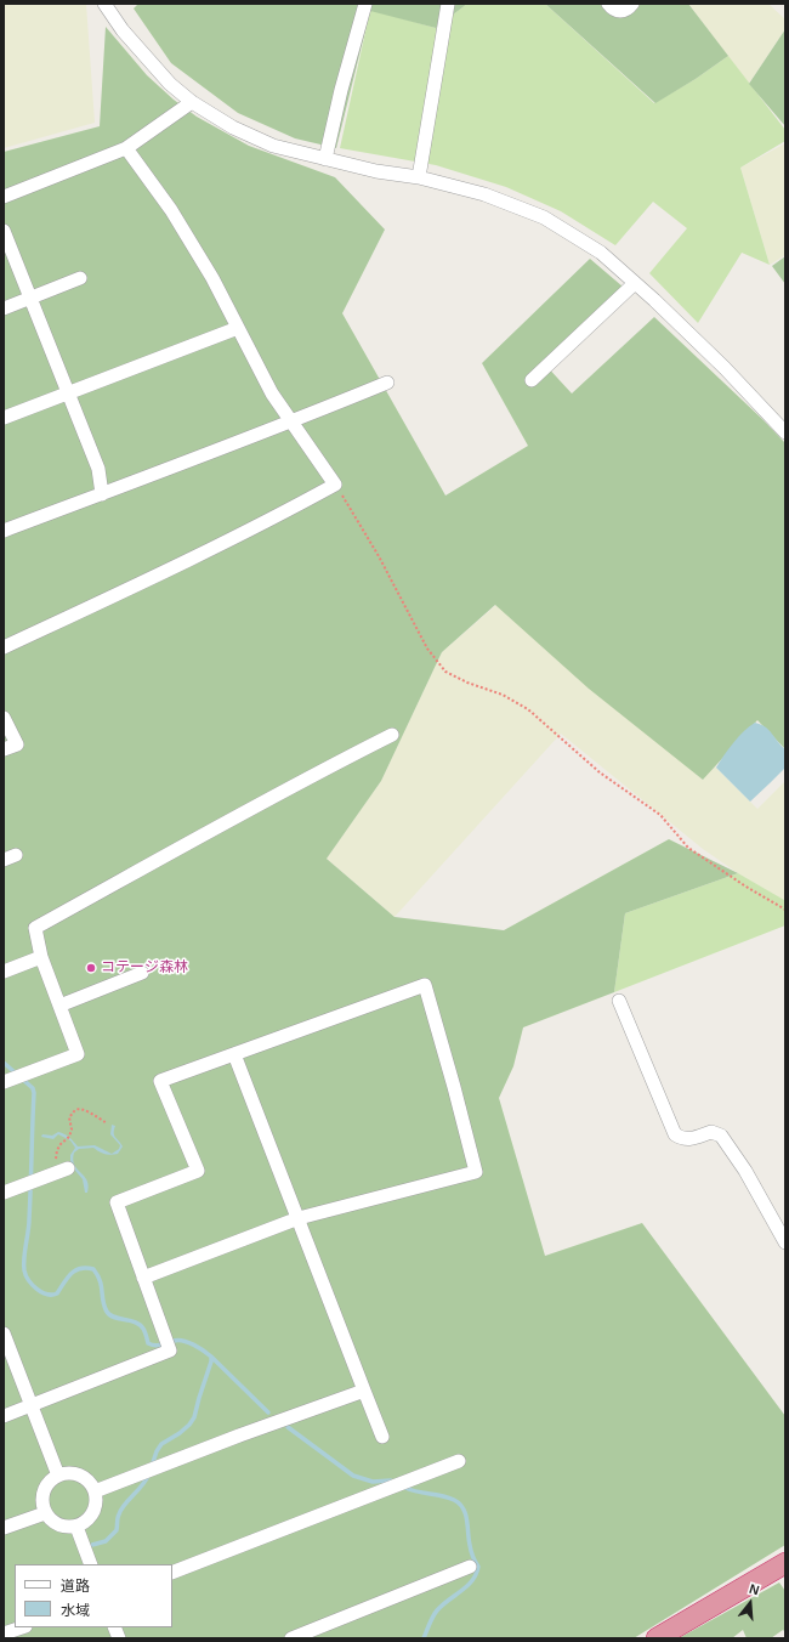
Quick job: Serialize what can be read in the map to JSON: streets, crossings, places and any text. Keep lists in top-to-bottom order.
{
  "places": ["コテージ森林"],
  "legend": ["道路", "水域"],
  "north": "top"
}
